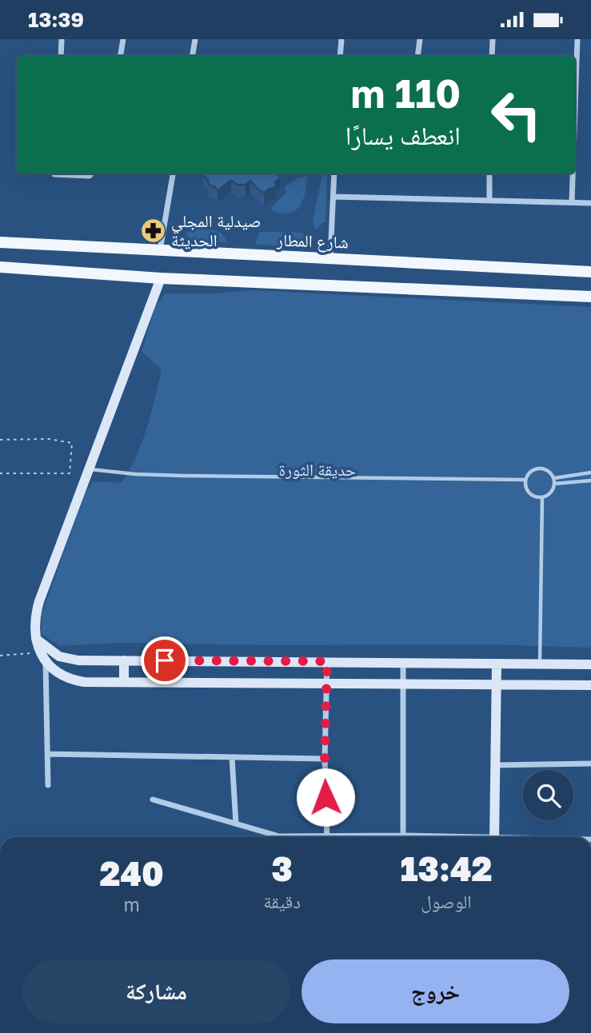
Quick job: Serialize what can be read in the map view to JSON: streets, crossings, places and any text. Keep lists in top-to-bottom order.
{
  "streets": {
    "main road": ["شارع المطار"]
  },
  "parks": ["حديقة الثورة"],
  "places": {
    "pharmacy": ["صيدلية المجلي الحديثة"]
  },
  "page": {
    "status": "13:39",
    "turn": ["110 m", "انعطف يسارًا"],
    "eta": [
      "13:42",
      "الوصول",
      "3",
      "دقيقة",
      "240",
      "m"
    ],
    "buttons": ["خروج", "مشاركة"]
  }
}
